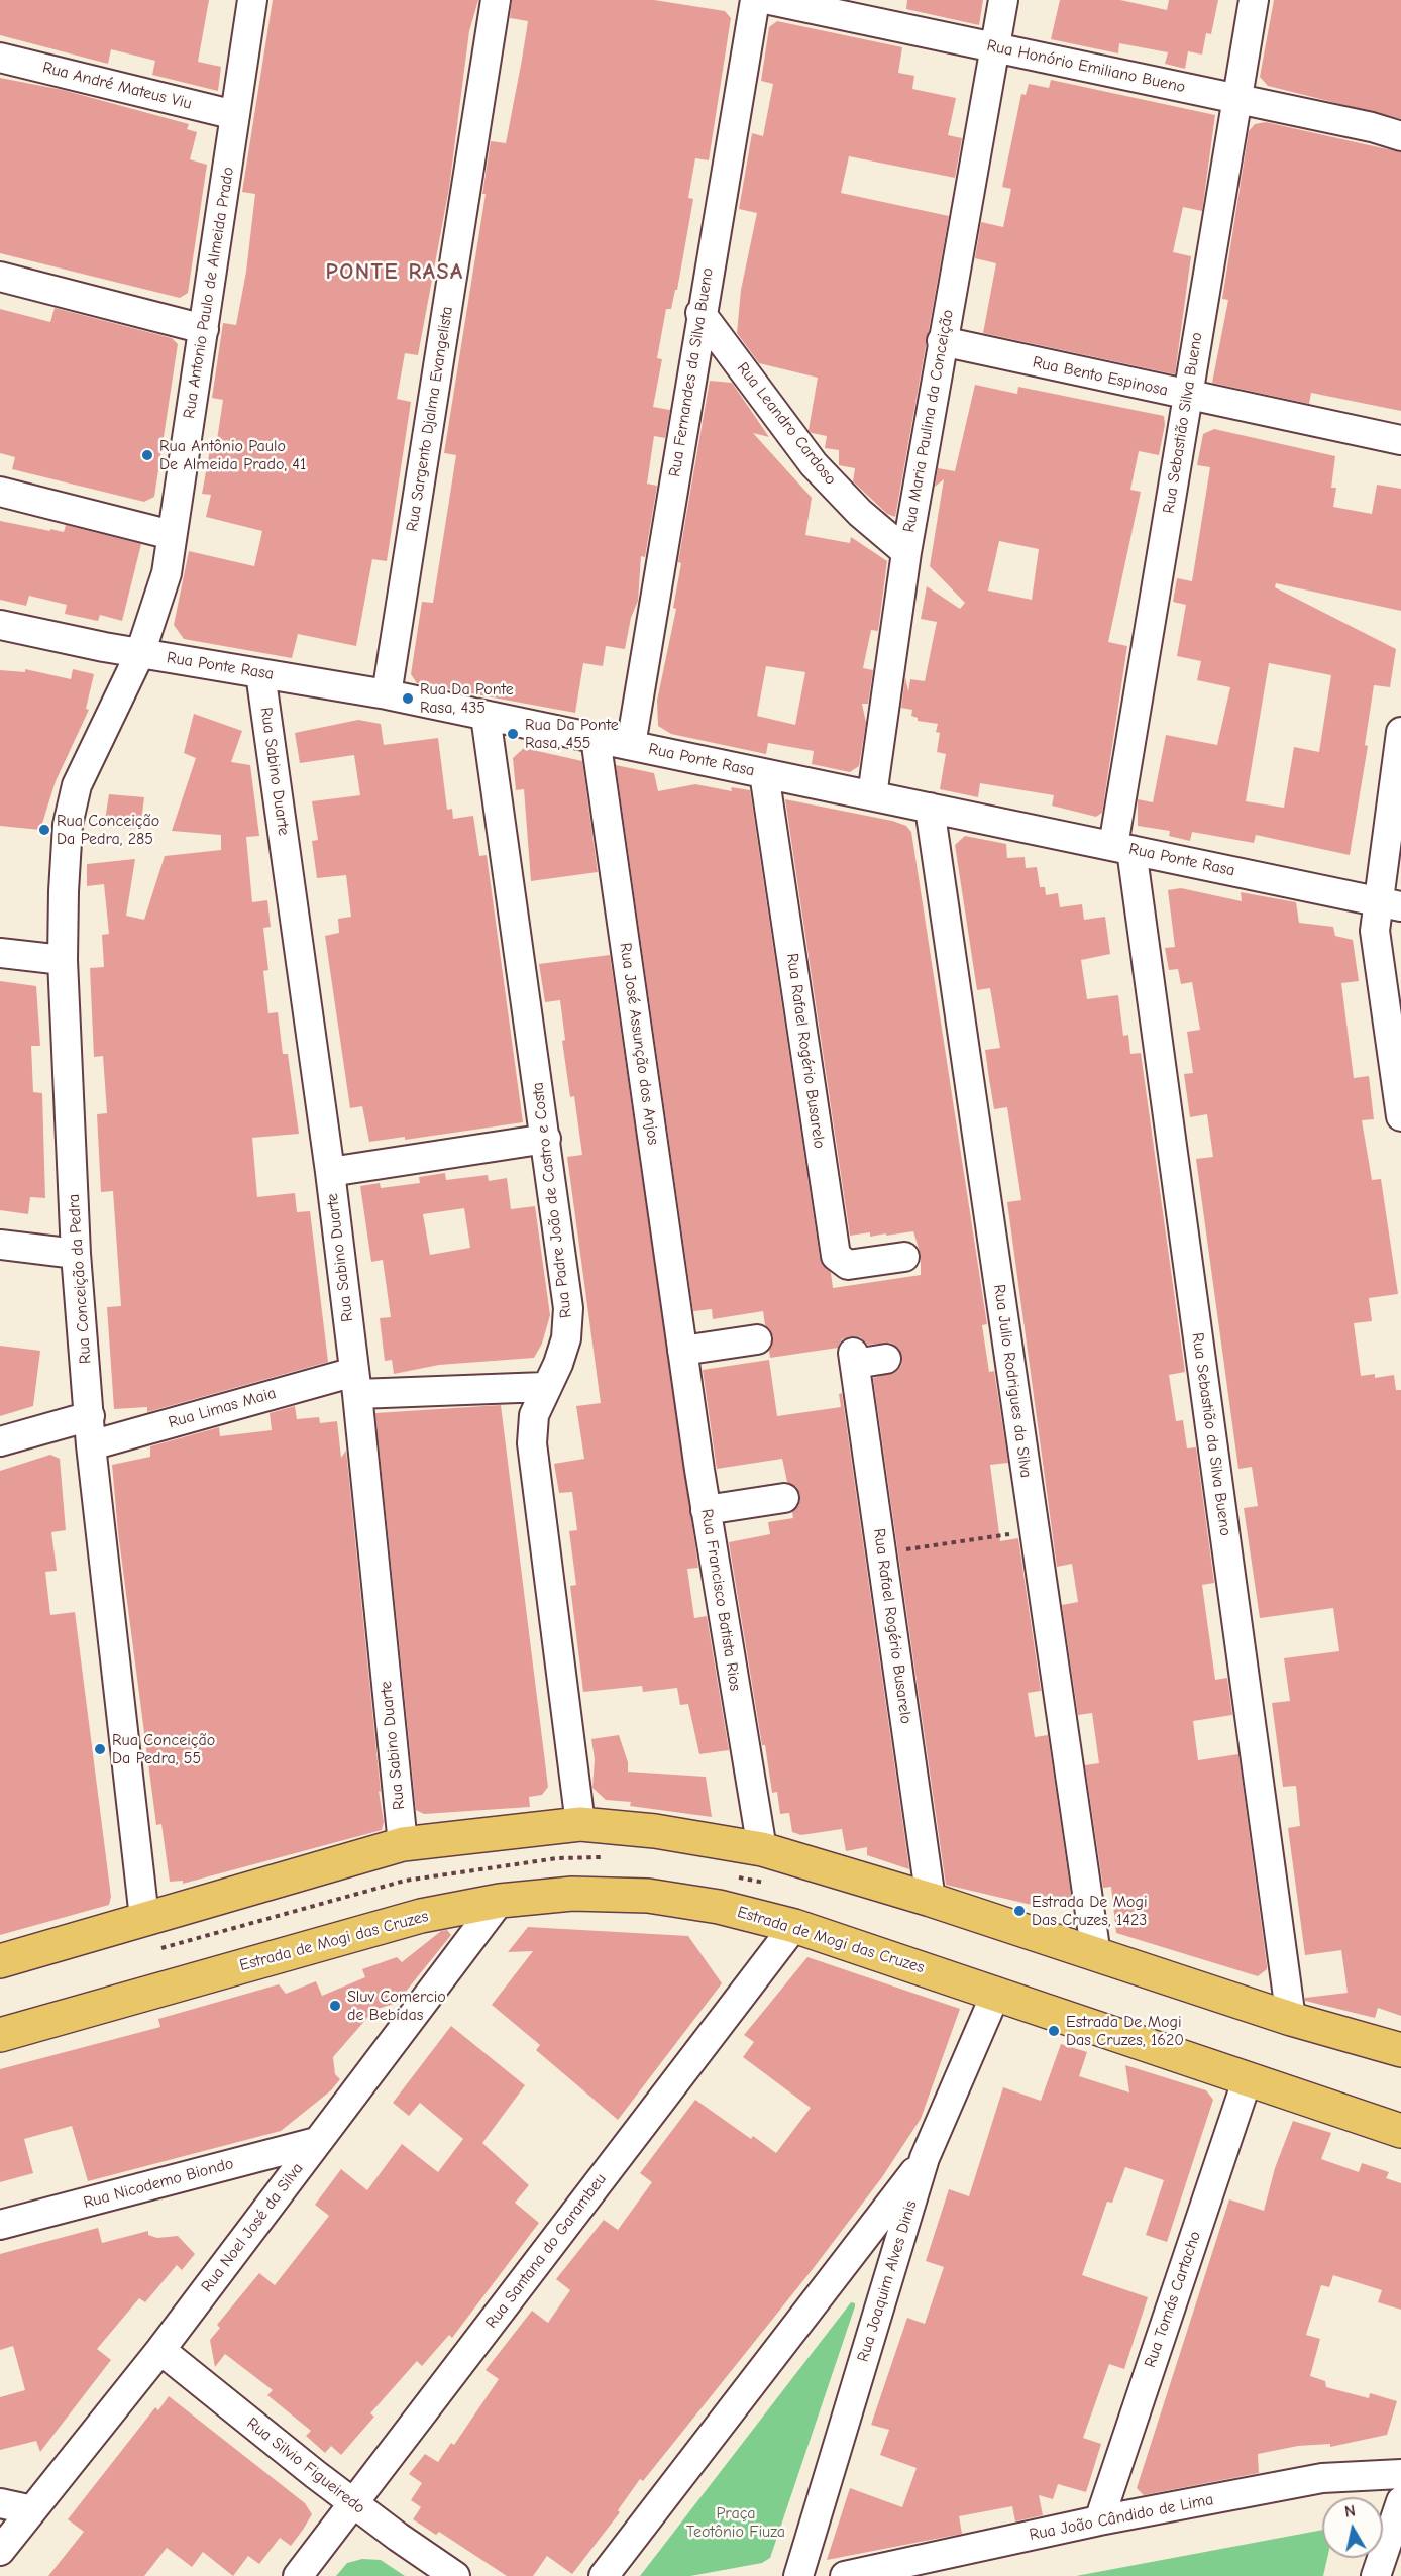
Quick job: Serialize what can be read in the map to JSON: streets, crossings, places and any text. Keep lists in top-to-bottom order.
{
  "streets": {
    "main road": ["Estrada de Mogi das Cruzes"],
    "street": [
      "Rua Honório Emiliano Bueno",
      "Rua André Mateus Viu",
      "Rua Antonio Paulo de Almeida Prado",
      "Rua Fernandes da Silva Bueno",
      "Rua Bento Espinosa",
      "Rua Sargento Djalma Evangelista",
      "Rua Maria Paulina da Conceição",
      "Rua Sebastião Silva Bueno",
      "Rua Leandro Cardoso",
      "Rua Ponte Rasa",
      "Rua Sabino Duarte",
      "Rua José Assunção dos Anjos",
      "Rua Rafael Rogério Busarelo",
      "Rua Padre João de Castro e Costa",
      "Rua Conceição da Pedra",
      "Rua Julio Rodrigues da Silva",
      "Rua Limas Maia",
      "Rua Sebastião da Silva Bueno",
      "Rua Francisco Batista Rios",
      "Rua Nicodemo Biondo",
      "Rua Noel José da Silva",
      "Rua Santana do Garambeu",
      "Rua Joaquim Alves Dinis",
      "Rua Tomás Cartacho",
      "Rua Silvio Figueiredo",
      "Rua João Cândido de Lima"
    ]
  },
  "crossings": [
    ["Rua Honório Emiliano Bueno", "Rua Maria Paulina da Conceição"],
    ["Rua Honório Emiliano Bueno", "Rua Sebastião Silva Bueno"],
    ["Rua André Mateus Viu", "Rua Antonio Paulo de Almeida Prado"],
    ["Rua Antonio Paulo de Almeida Prado", "Rua Ponte Rasa"],
    ["Rua Antonio Paulo de Almeida Prado", "Rua Conceição da Pedra"],
    ["Rua Fernandes da Silva Bueno", "Rua Leandro Cardoso"],
    ["Rua Fernandes da Silva Bueno", "Rua Ponte Rasa"],
    ["Rua Bento Espinosa", "Rua Maria Paulina da Conceição"],
    ["Rua Bento Espinosa", "Rua Sebastião Silva Bueno"],
    ["Rua Sargento Djalma Evangelista", "Rua Ponte Rasa"],
    ["Rua Maria Paulina da Conceição", "Rua Leandro Cardoso"],
    ["Rua Maria Paulina da Conceição", "Rua Ponte Rasa"],
    ["Rua Sebastião Silva Bueno", "Rua Ponte Rasa"],
    ["Rua Sebastião Silva Bueno", "Rua Sebastião da Silva Bueno"],
    ["Rua Ponte Rasa", "Rua Sabino Duarte"],
    ["Rua Ponte Rasa", "Rua José Assunção dos Anjos"],
    ["Rua Ponte Rasa", "Rua Rafael Rogério Busarelo"],
    ["Rua Ponte Rasa", "Rua Padre João de Castro e Costa"],
    ["Rua Ponte Rasa", "Rua Conceição da Pedra"],
    ["Rua Ponte Rasa", "Rua Julio Rodrigues da Silva"],
    ["Rua Ponte Rasa", "Rua Sebastião da Silva Bueno"],
    ["Rua Sabino Duarte", "Rua Limas Maia"],
    ["Rua José Assunção dos Anjos", "Rua Francisco Batista Rios"],
    ["Rua Padre João de Castro e Costa", "Rua Limas Maia"],
    ["Rua Conceição da Pedra", "Rua Limas Maia"],
    ["Estrada de Mogi das Cruzes", "Rua Noel José da Silva"],
    ["Estrada de Mogi das Cruzes", "Rua Santana do Garambeu"],
    ["Estrada de Mogi das Cruzes", "Rua Joaquim Alves Dinis"],
    ["Estrada de Mogi das Cruzes", "Rua Tomás Cartacho"],
    ["Rua Nicodemo Biondo", "Rua Noel José da Silva"],
    ["Rua Noel José da Silva", "Rua Silvio Figueiredo"],
    ["Rua Santana do Garambeu", "Rua Silvio Figueiredo"],
    ["Rua Tomás Cartacho", "Rua João Cândido de Lima"]
  ],
  "districts": ["PONTE RASA"],
  "parks": ["Praça Teotônio Fiuza"],
  "places": [
    "Rua Antônio Paulo De Almeida Prado, 41",
    "Rua Da Ponte Rasa, 435",
    "Rua Da Ponte Rasa, 455",
    "Rua Conceição Da Pedra, 285",
    "Rua Conceição Da Pedra, 55",
    "Estrada De Mogi Das Cruzes, 1423",
    "Sluv Comercio de Bebidas",
    "Estrada De Mogi Das Cruzes, 1620"
  ],
  "north": "top"
}
